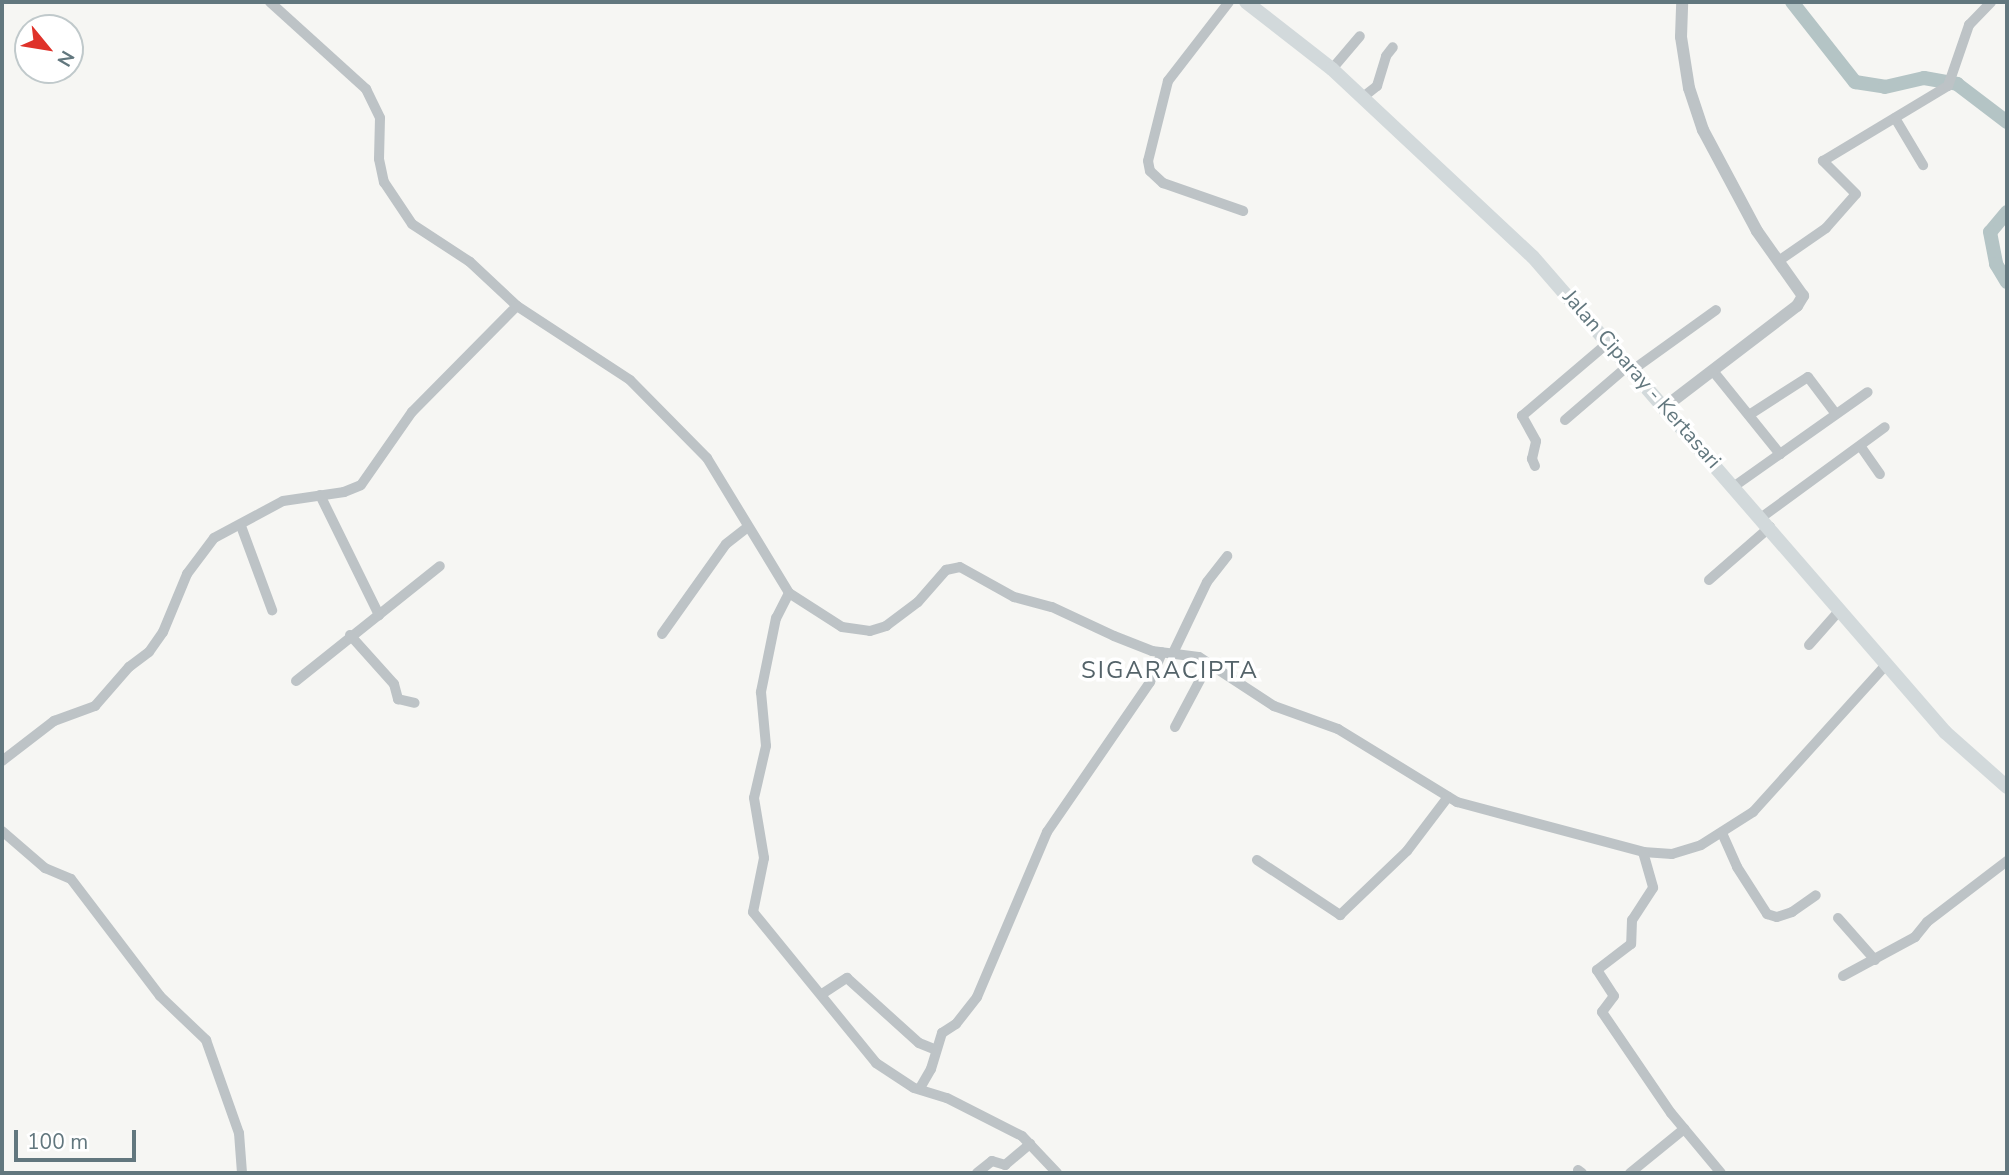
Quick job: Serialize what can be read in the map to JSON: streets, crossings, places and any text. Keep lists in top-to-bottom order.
{
  "streets": {
    "main road": ["Jalan Ciparay - Kertasari"]
  },
  "districts": ["SIGARACIPTA"],
  "scale_bar": "100 m",
  "north": "bottom right"
}
